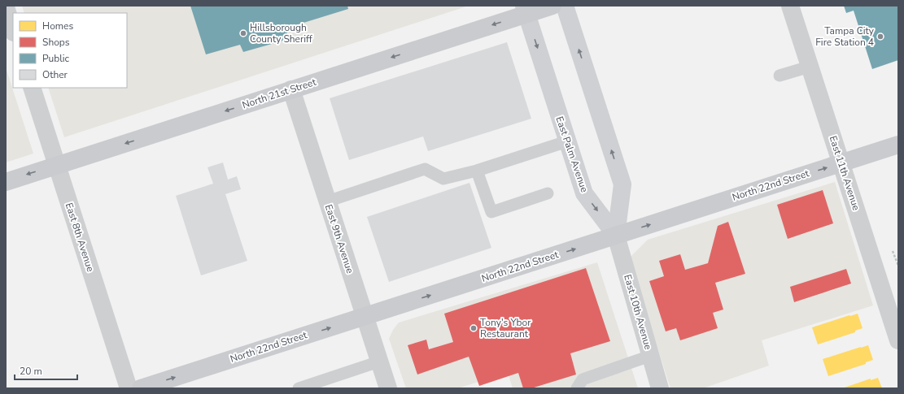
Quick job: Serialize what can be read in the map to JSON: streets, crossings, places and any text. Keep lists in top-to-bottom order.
{
  "streets": {
    "main road": ["North 21st Street", "North 22nd Street"],
    "street": [
      "East Palm Avenue",
      "East 11th Avenue",
      "East 8th Avenue",
      "East 9th Avenue",
      "East 10th Avenue"
    ]
  },
  "crossings": [
    ["North 21st Street", "East Palm Avenue"],
    ["North 21st Street", "East 8th Avenue"],
    ["North 21st Street", "East 9th Avenue"],
    ["East Palm Avenue", "North 22nd Street"],
    ["East Palm Avenue", "East 10th Avenue"],
    ["East 11th Avenue", "North 22nd Street"],
    ["North 22nd Street", "East 9th Avenue"],
    ["North 22nd Street", "East 10th Avenue"]
  ],
  "one_way": ["North 21st Street", "North 22nd Street"],
  "places": ["Hillsborough County Sheriff", "Tampa City Fire Station 4", "Tony's Ybor Restaurant"],
  "legend": [
    "Homes",
    "Shops",
    "Public",
    "Other"
  ],
  "scale_bar": "20 m"
}
